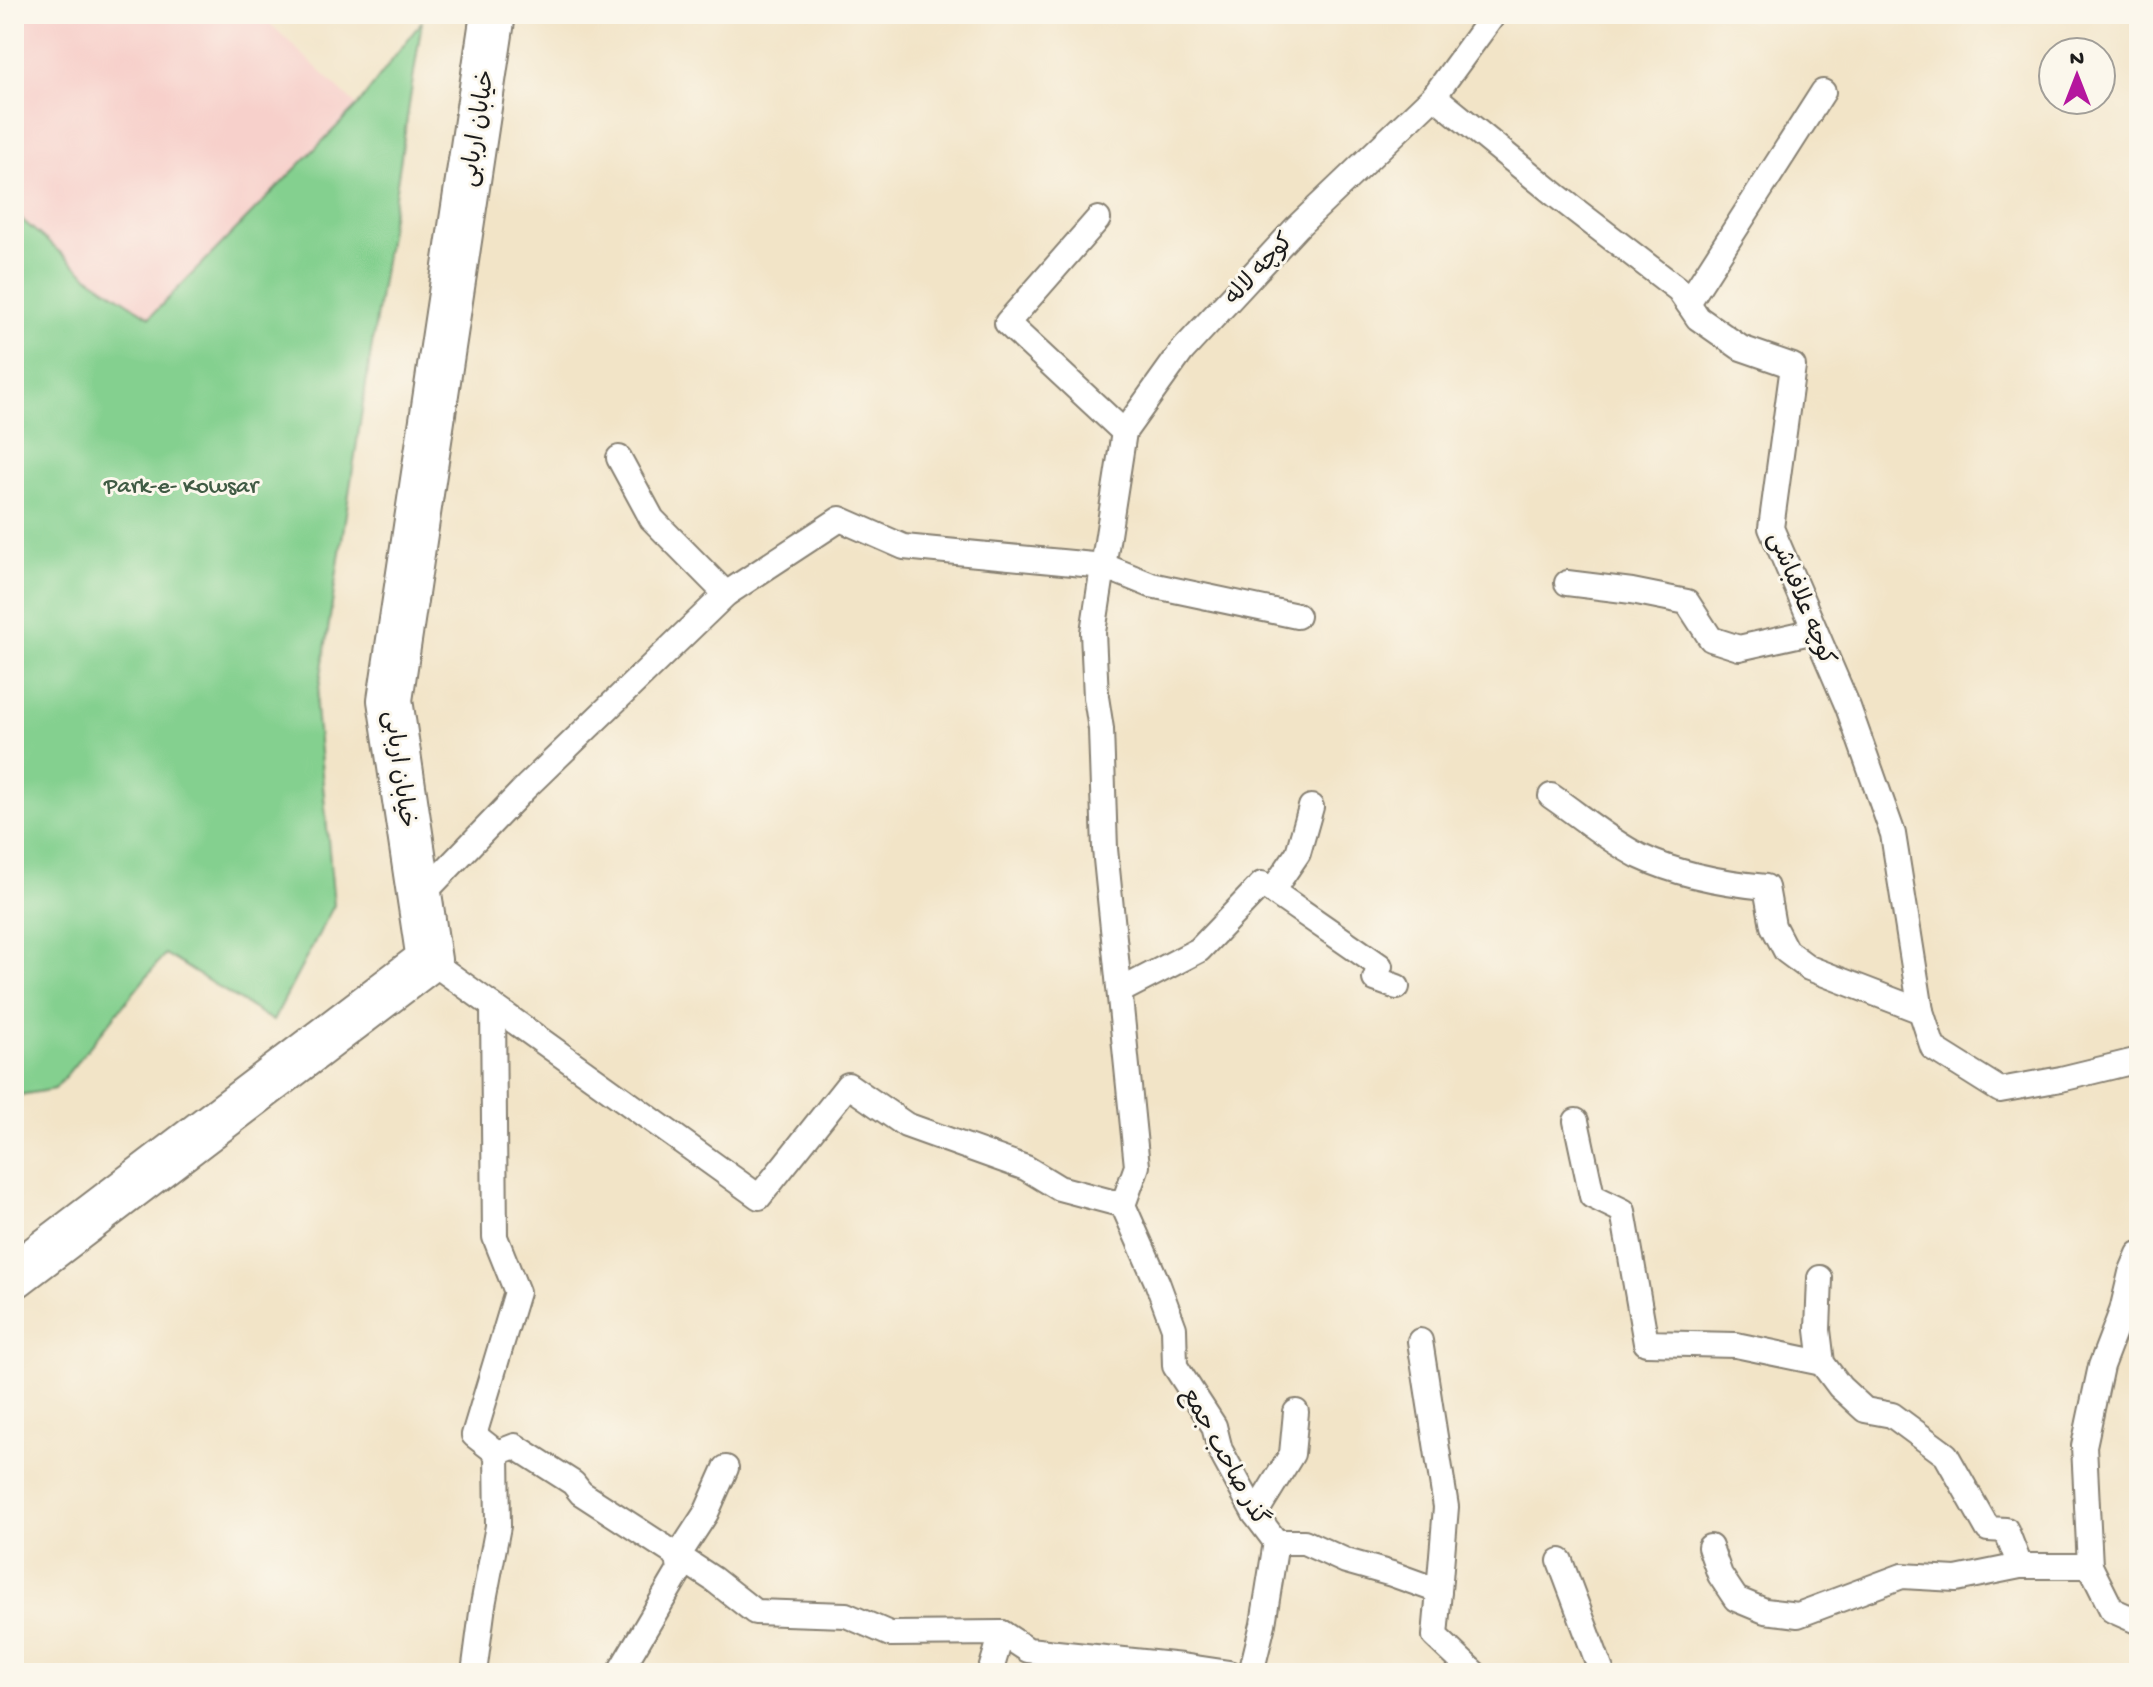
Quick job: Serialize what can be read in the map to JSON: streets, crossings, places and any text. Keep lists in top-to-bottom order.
{
  "streets": {
    "street": ["خیابان اربابی"],
    "lane": ["کوچه لاله", "کوچه علافباشی", "گذر صاحب جمع"]
  },
  "crossings": [
    ["کوچه لاله", "کوچه علافباشی"],
    ["کوچه لاله", "گذر صاحب جمع"]
  ],
  "parks": ["Park-e- Kowsar"],
  "north": "top"
}
